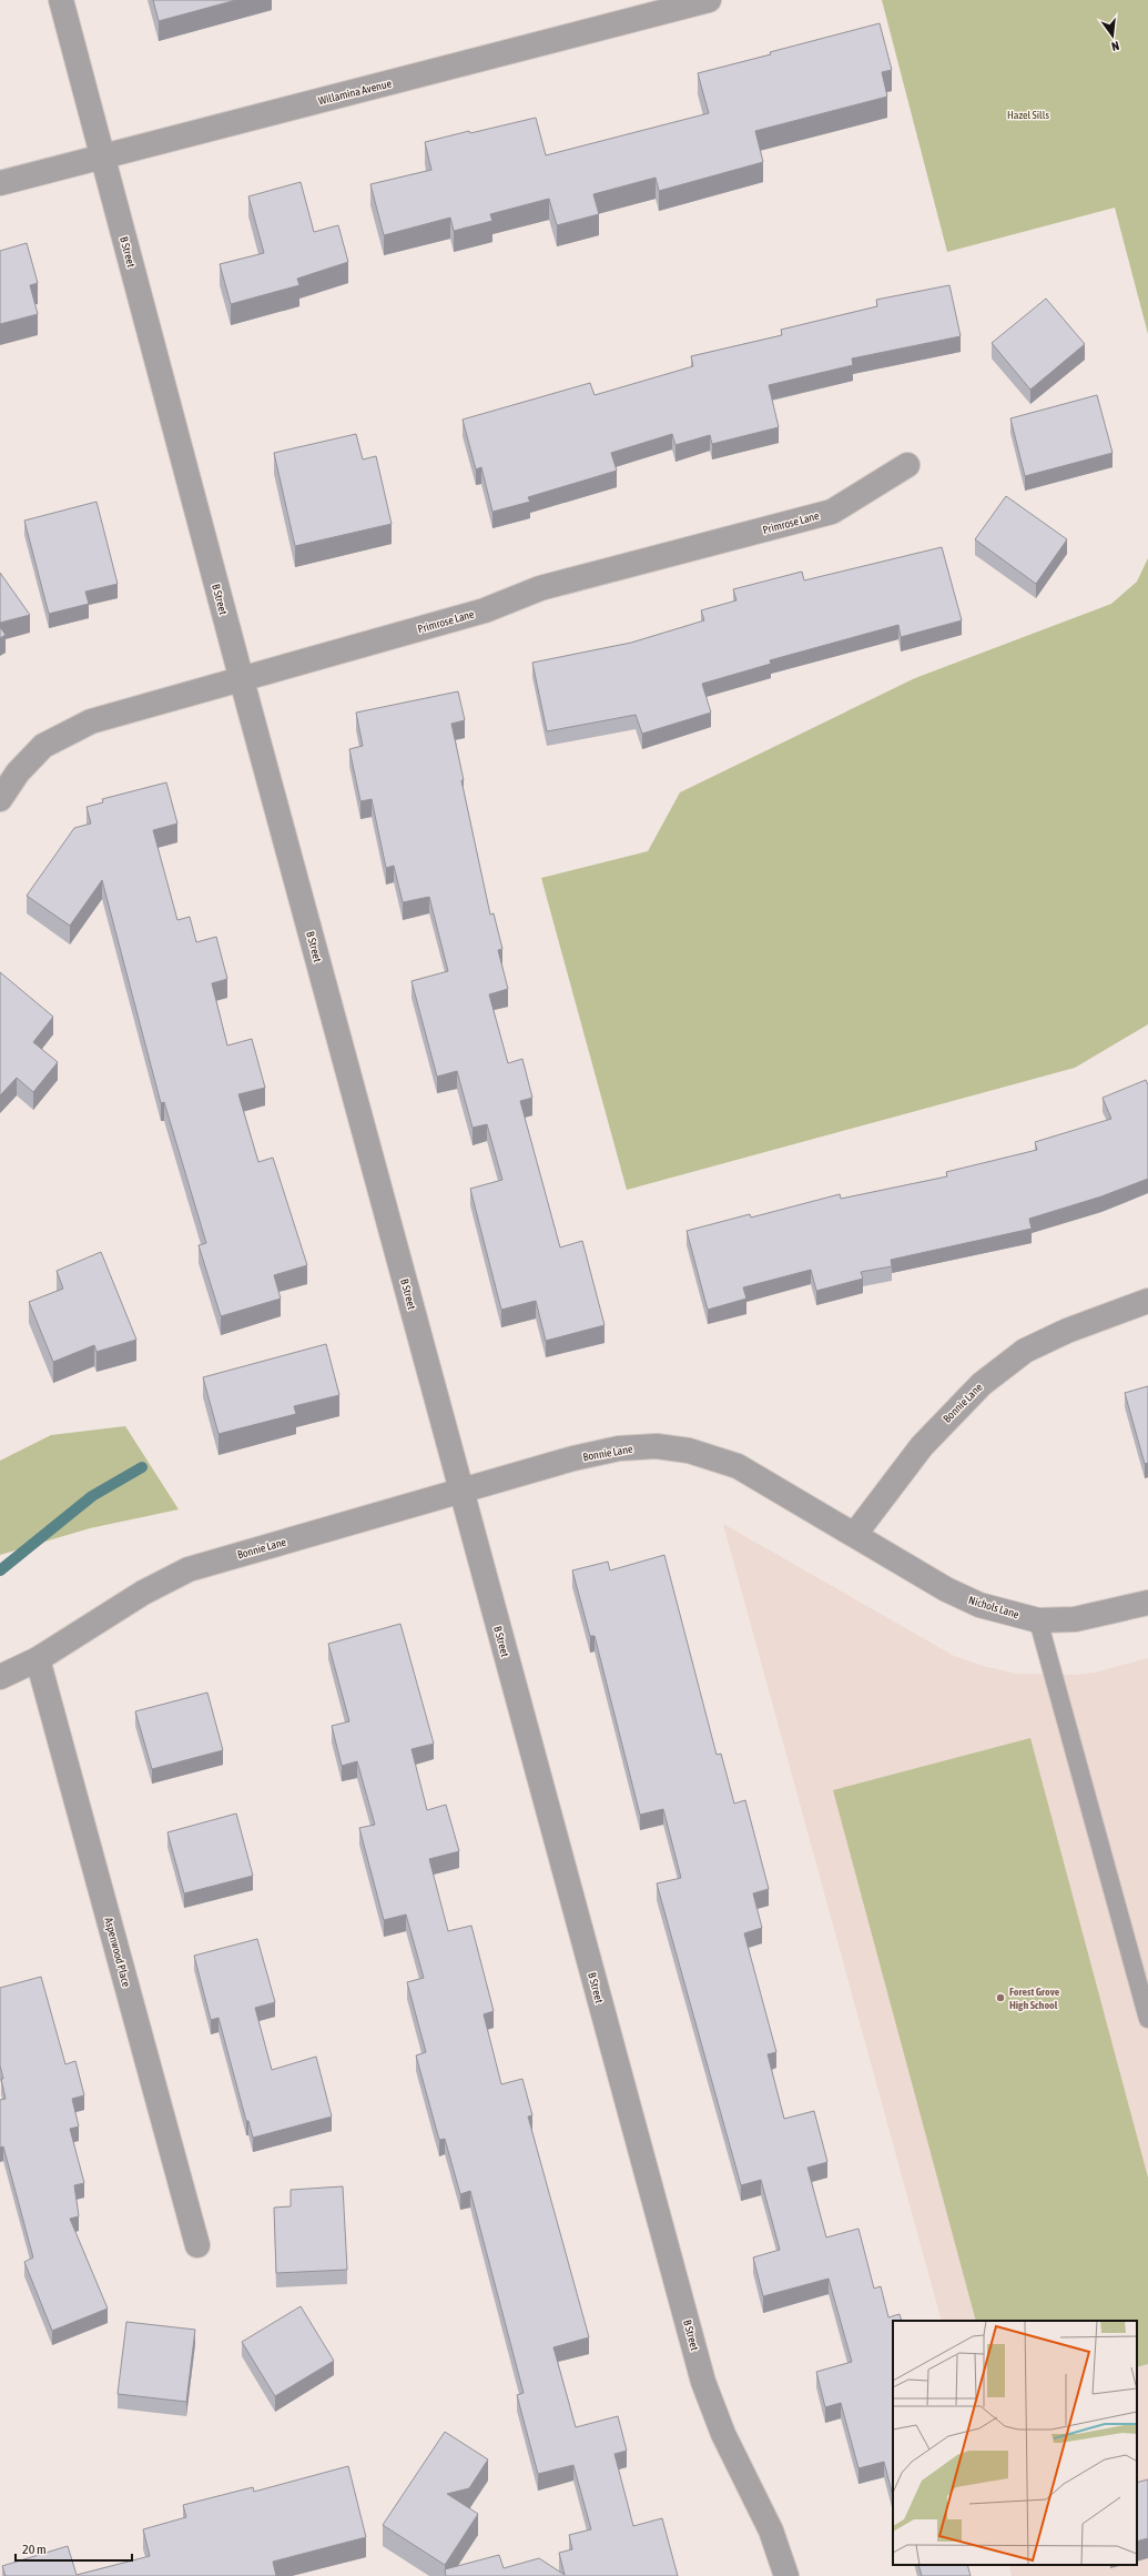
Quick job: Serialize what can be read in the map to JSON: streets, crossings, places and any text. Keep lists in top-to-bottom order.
{
  "streets": {
    "street": [
      "Willamina Avenue",
      "B Street",
      "Primrose Lane",
      "Bonnie Lane",
      "Nichols Lane",
      "Aspenwood Place"
    ]
  },
  "crossings": [
    ["Willamina Avenue", "B Street"],
    ["B Street", "Primrose Lane"],
    ["B Street", "Bonnie Lane"],
    ["Bonnie Lane", "Nichols Lane"],
    ["Bonnie Lane", "Aspenwood Place"]
  ],
  "parks": ["Hazel Sills"],
  "places": ["Forest Grove High School"],
  "scale_bar": "20 m",
  "north": "bottom"
}
